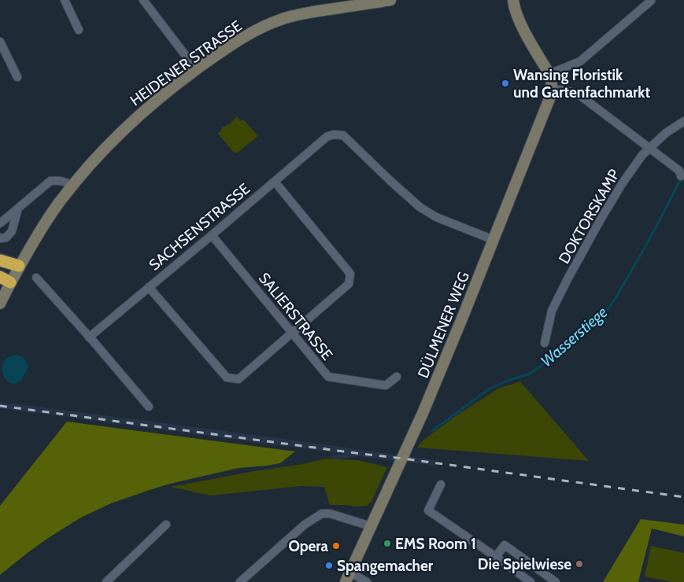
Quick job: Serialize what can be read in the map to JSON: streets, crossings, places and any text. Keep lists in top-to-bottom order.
{
  "streets": {
    "street": [
      "HEIDENER STRASSE",
      "DOKTORSKAMP",
      "SACHSENSTRASSE",
      "SALIERSTRASSE",
      "DÜLMENER WEG"
    ]
  },
  "crossings": [
    ["SACHSENSTRASSE", "SALIERSTRASSE"],
    ["SACHSENSTRASSE", "DÜLMENER WEG"]
  ],
  "water": ["Wasserstiege"],
  "places": [
    "Wansing Floristik und Gartenfachmarkt",
    "EMS Room 1",
    "Opera",
    "Die Spielwiese",
    "Spangemacher"
  ]
}
